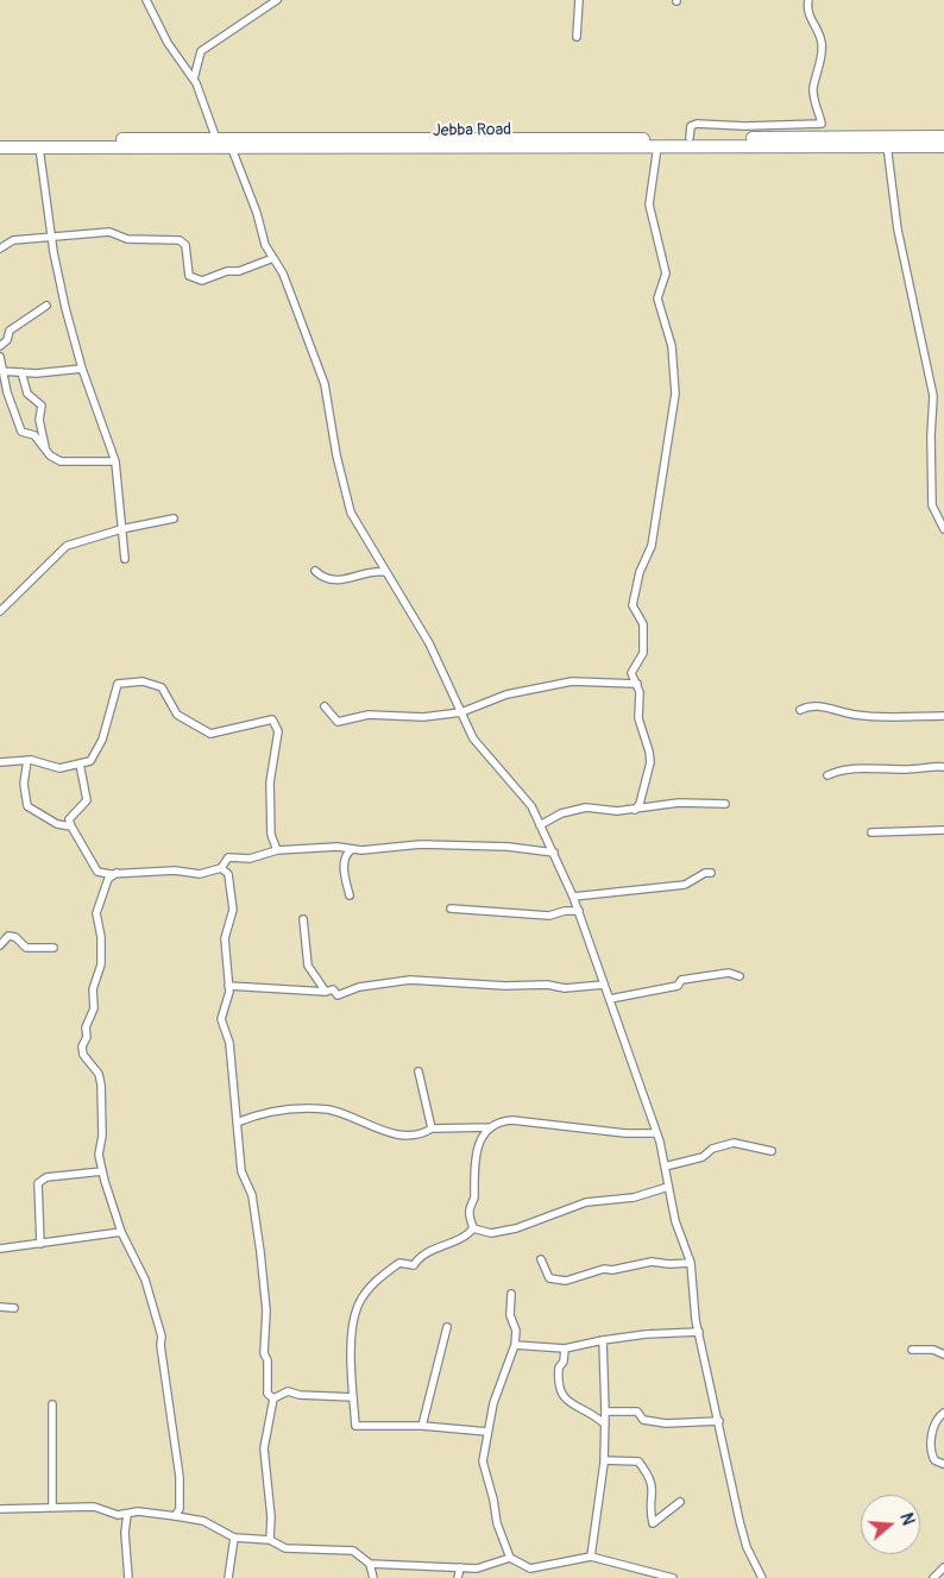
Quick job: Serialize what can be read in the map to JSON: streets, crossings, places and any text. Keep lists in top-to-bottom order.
{
  "streets": {
    "highway": ["Jebba Road"]
  },
  "north": "right"
}
